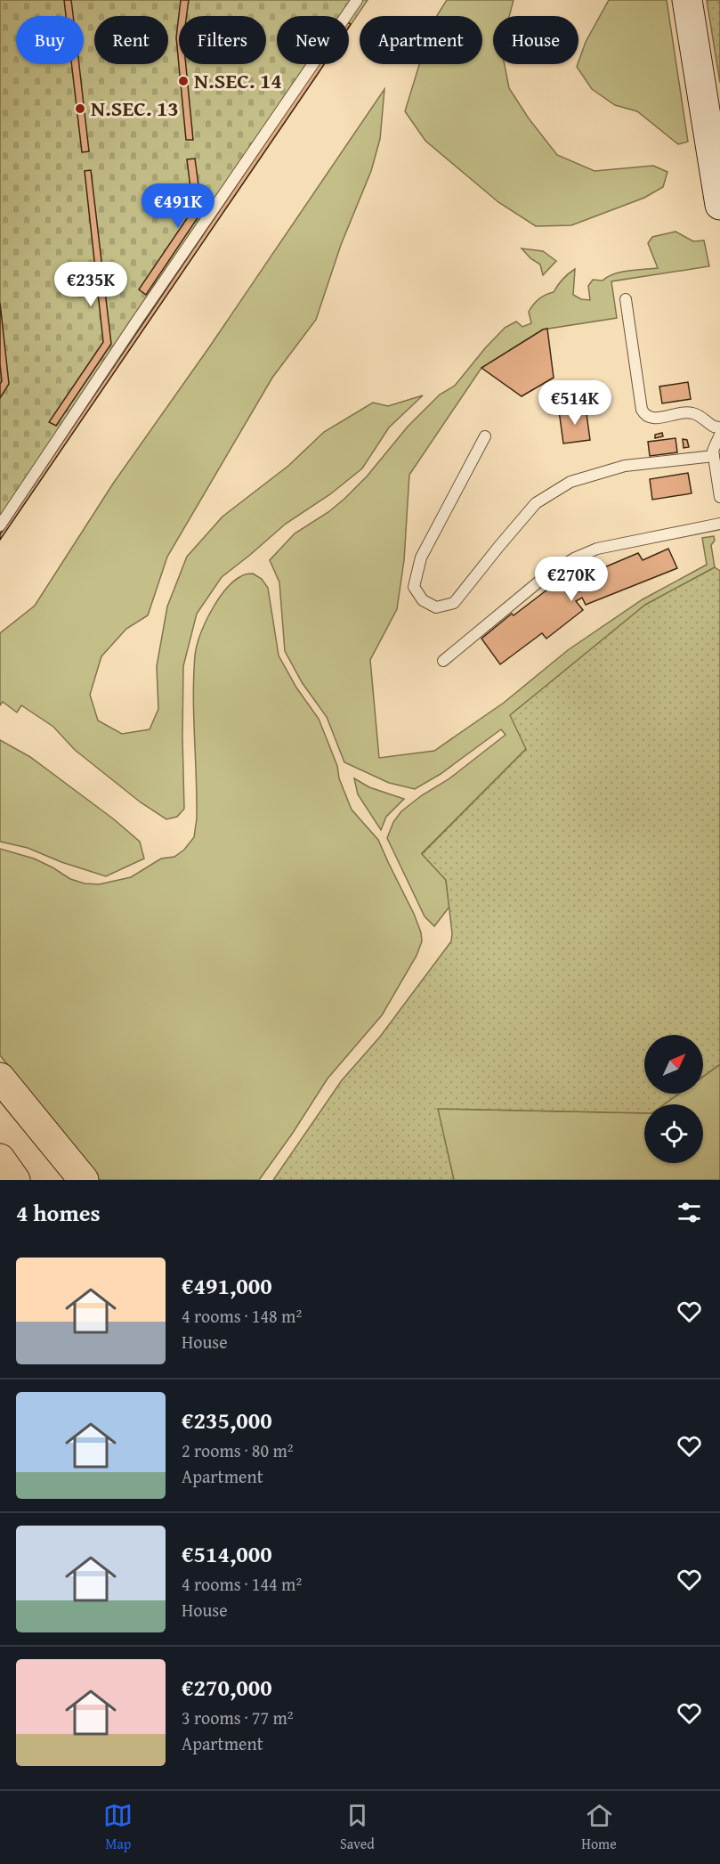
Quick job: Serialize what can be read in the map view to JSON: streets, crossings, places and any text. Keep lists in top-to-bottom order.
{
  "places": ["N.SEC. 14", "N.SEC. 13"],
  "north": "top right",
  "page": {
    "chip": [
      "Buy",
      "Rent",
      "Filters",
      "New",
      "Apartment",
      "House"
    ],
    "price": [
      "€491K",
      "€235K",
      "€514K",
      "€270K"
    ],
    "heading": "4 homes",
    "list": [
      {
        "name": "€491,000",
        "note": "4 rooms · 148 m² · House"
      },
      {
        "name": "€235,000",
        "note": "2 rooms · 80 m² · Apartment"
      },
      {
        "name": "€514,000",
        "note": "4 rooms · 144 m² · House"
      },
      {
        "name": "€270,000",
        "note": "3 rooms · 77 m² · Apartment"
      }
    ],
    "tabs": ["Map", "Saved", "Home"]
  }
}
